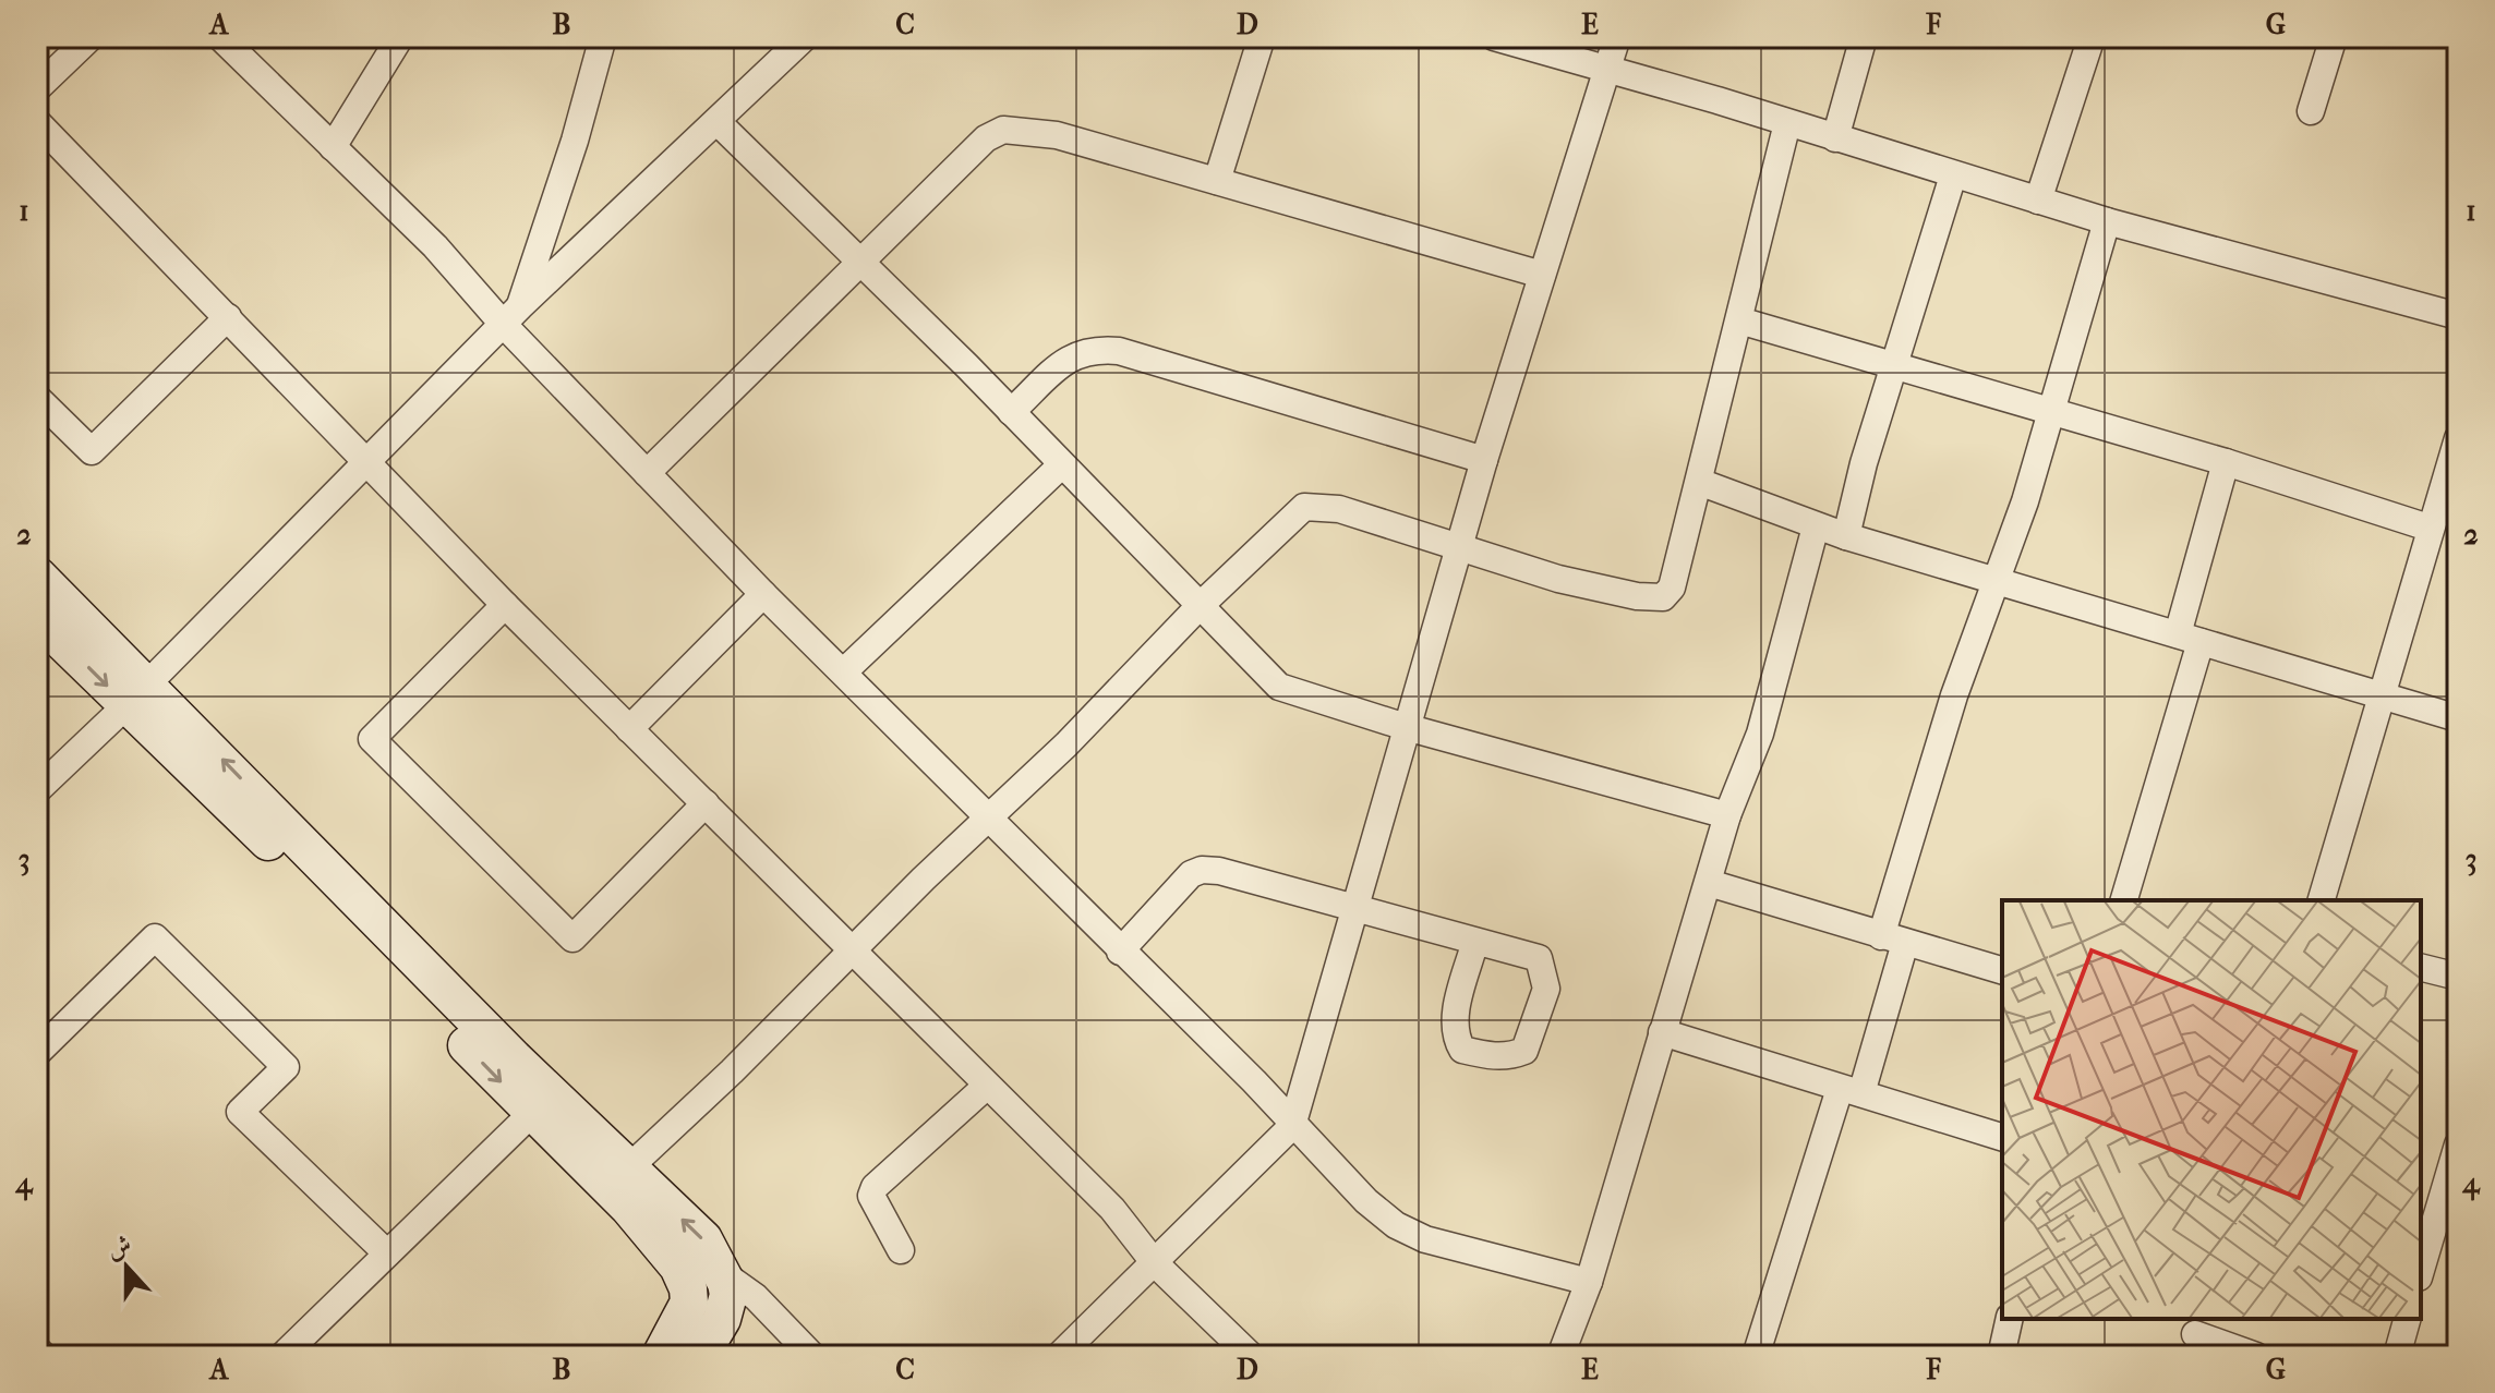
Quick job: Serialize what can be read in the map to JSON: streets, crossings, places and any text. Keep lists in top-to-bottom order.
{
  "north": "top",
  "grid": {
    "columns": [
      "A",
      "B",
      "C",
      "D",
      "E",
      "F",
      "G"
    ],
    "rows": [
      "1",
      "2",
      "3",
      "4"
    ]
  }
}
